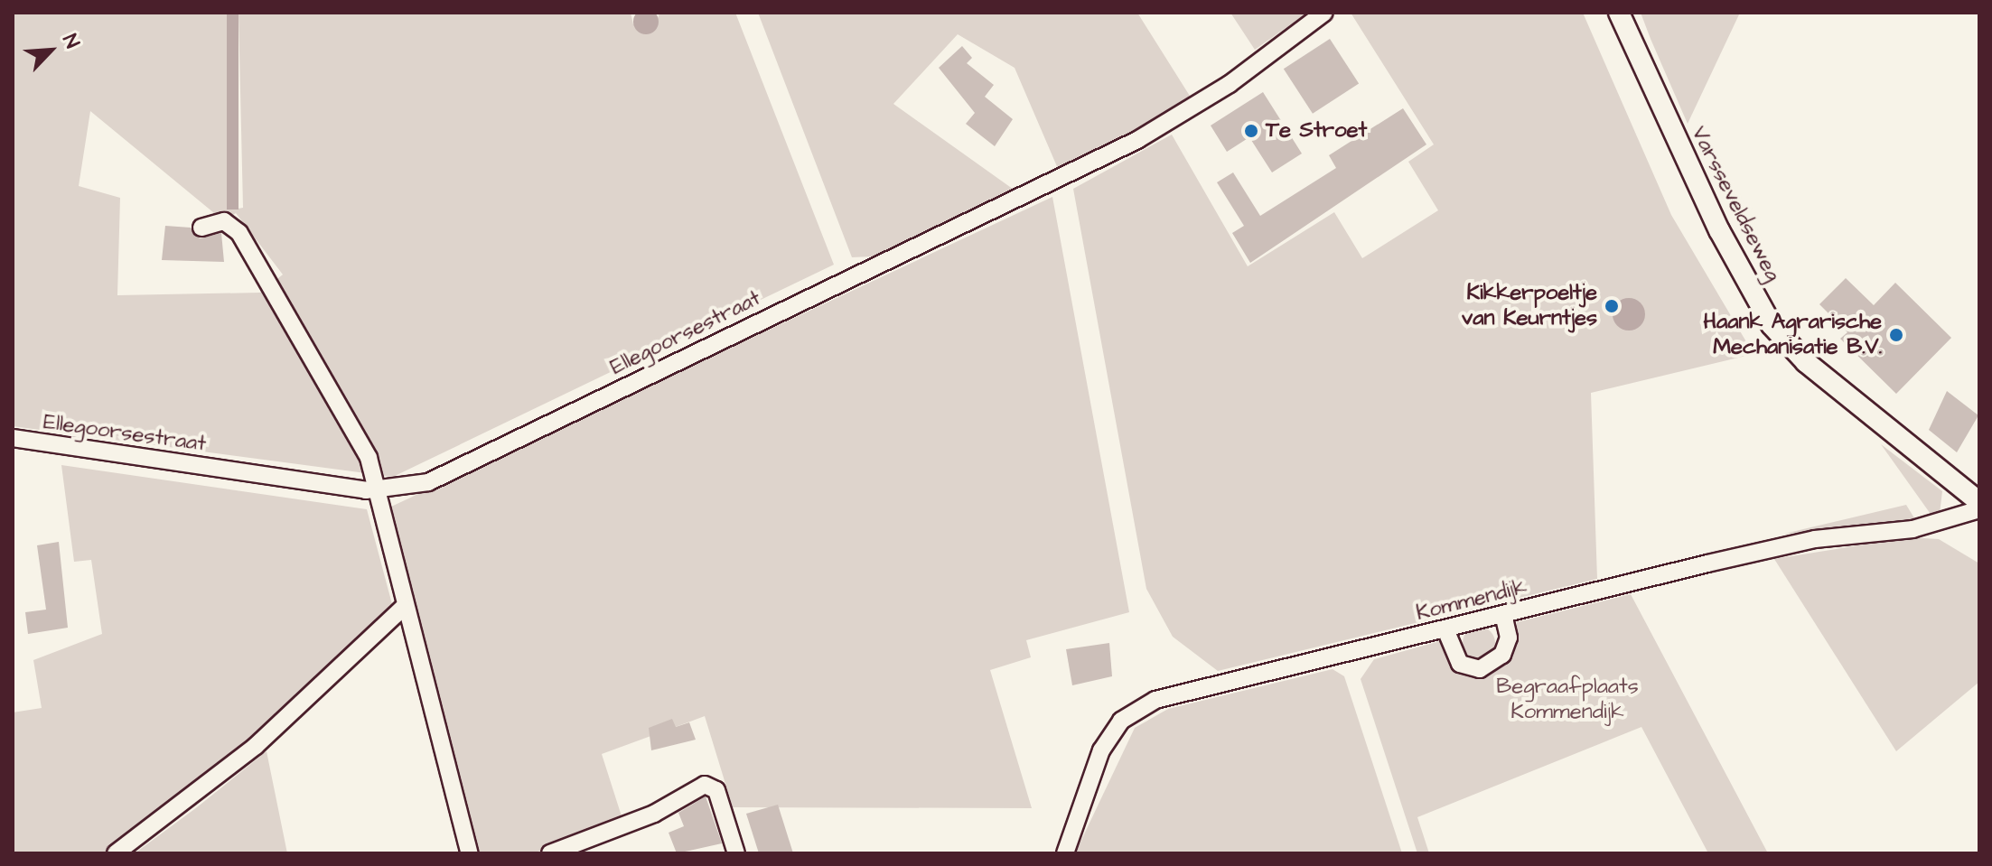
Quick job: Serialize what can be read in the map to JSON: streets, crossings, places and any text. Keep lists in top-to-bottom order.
{
  "streets": {
    "main road": ["Varsseveldseweg"],
    "street": ["Ellegoorsestraat", "Kommendijk"]
  },
  "parks": ["Begraafplaats Kommendijk"],
  "places": ["Te Stroet", "Kikkerpoeltje van Keurntjes", "Haank Agrarische Mechanisatie B.V."],
  "north": "top right"
}
